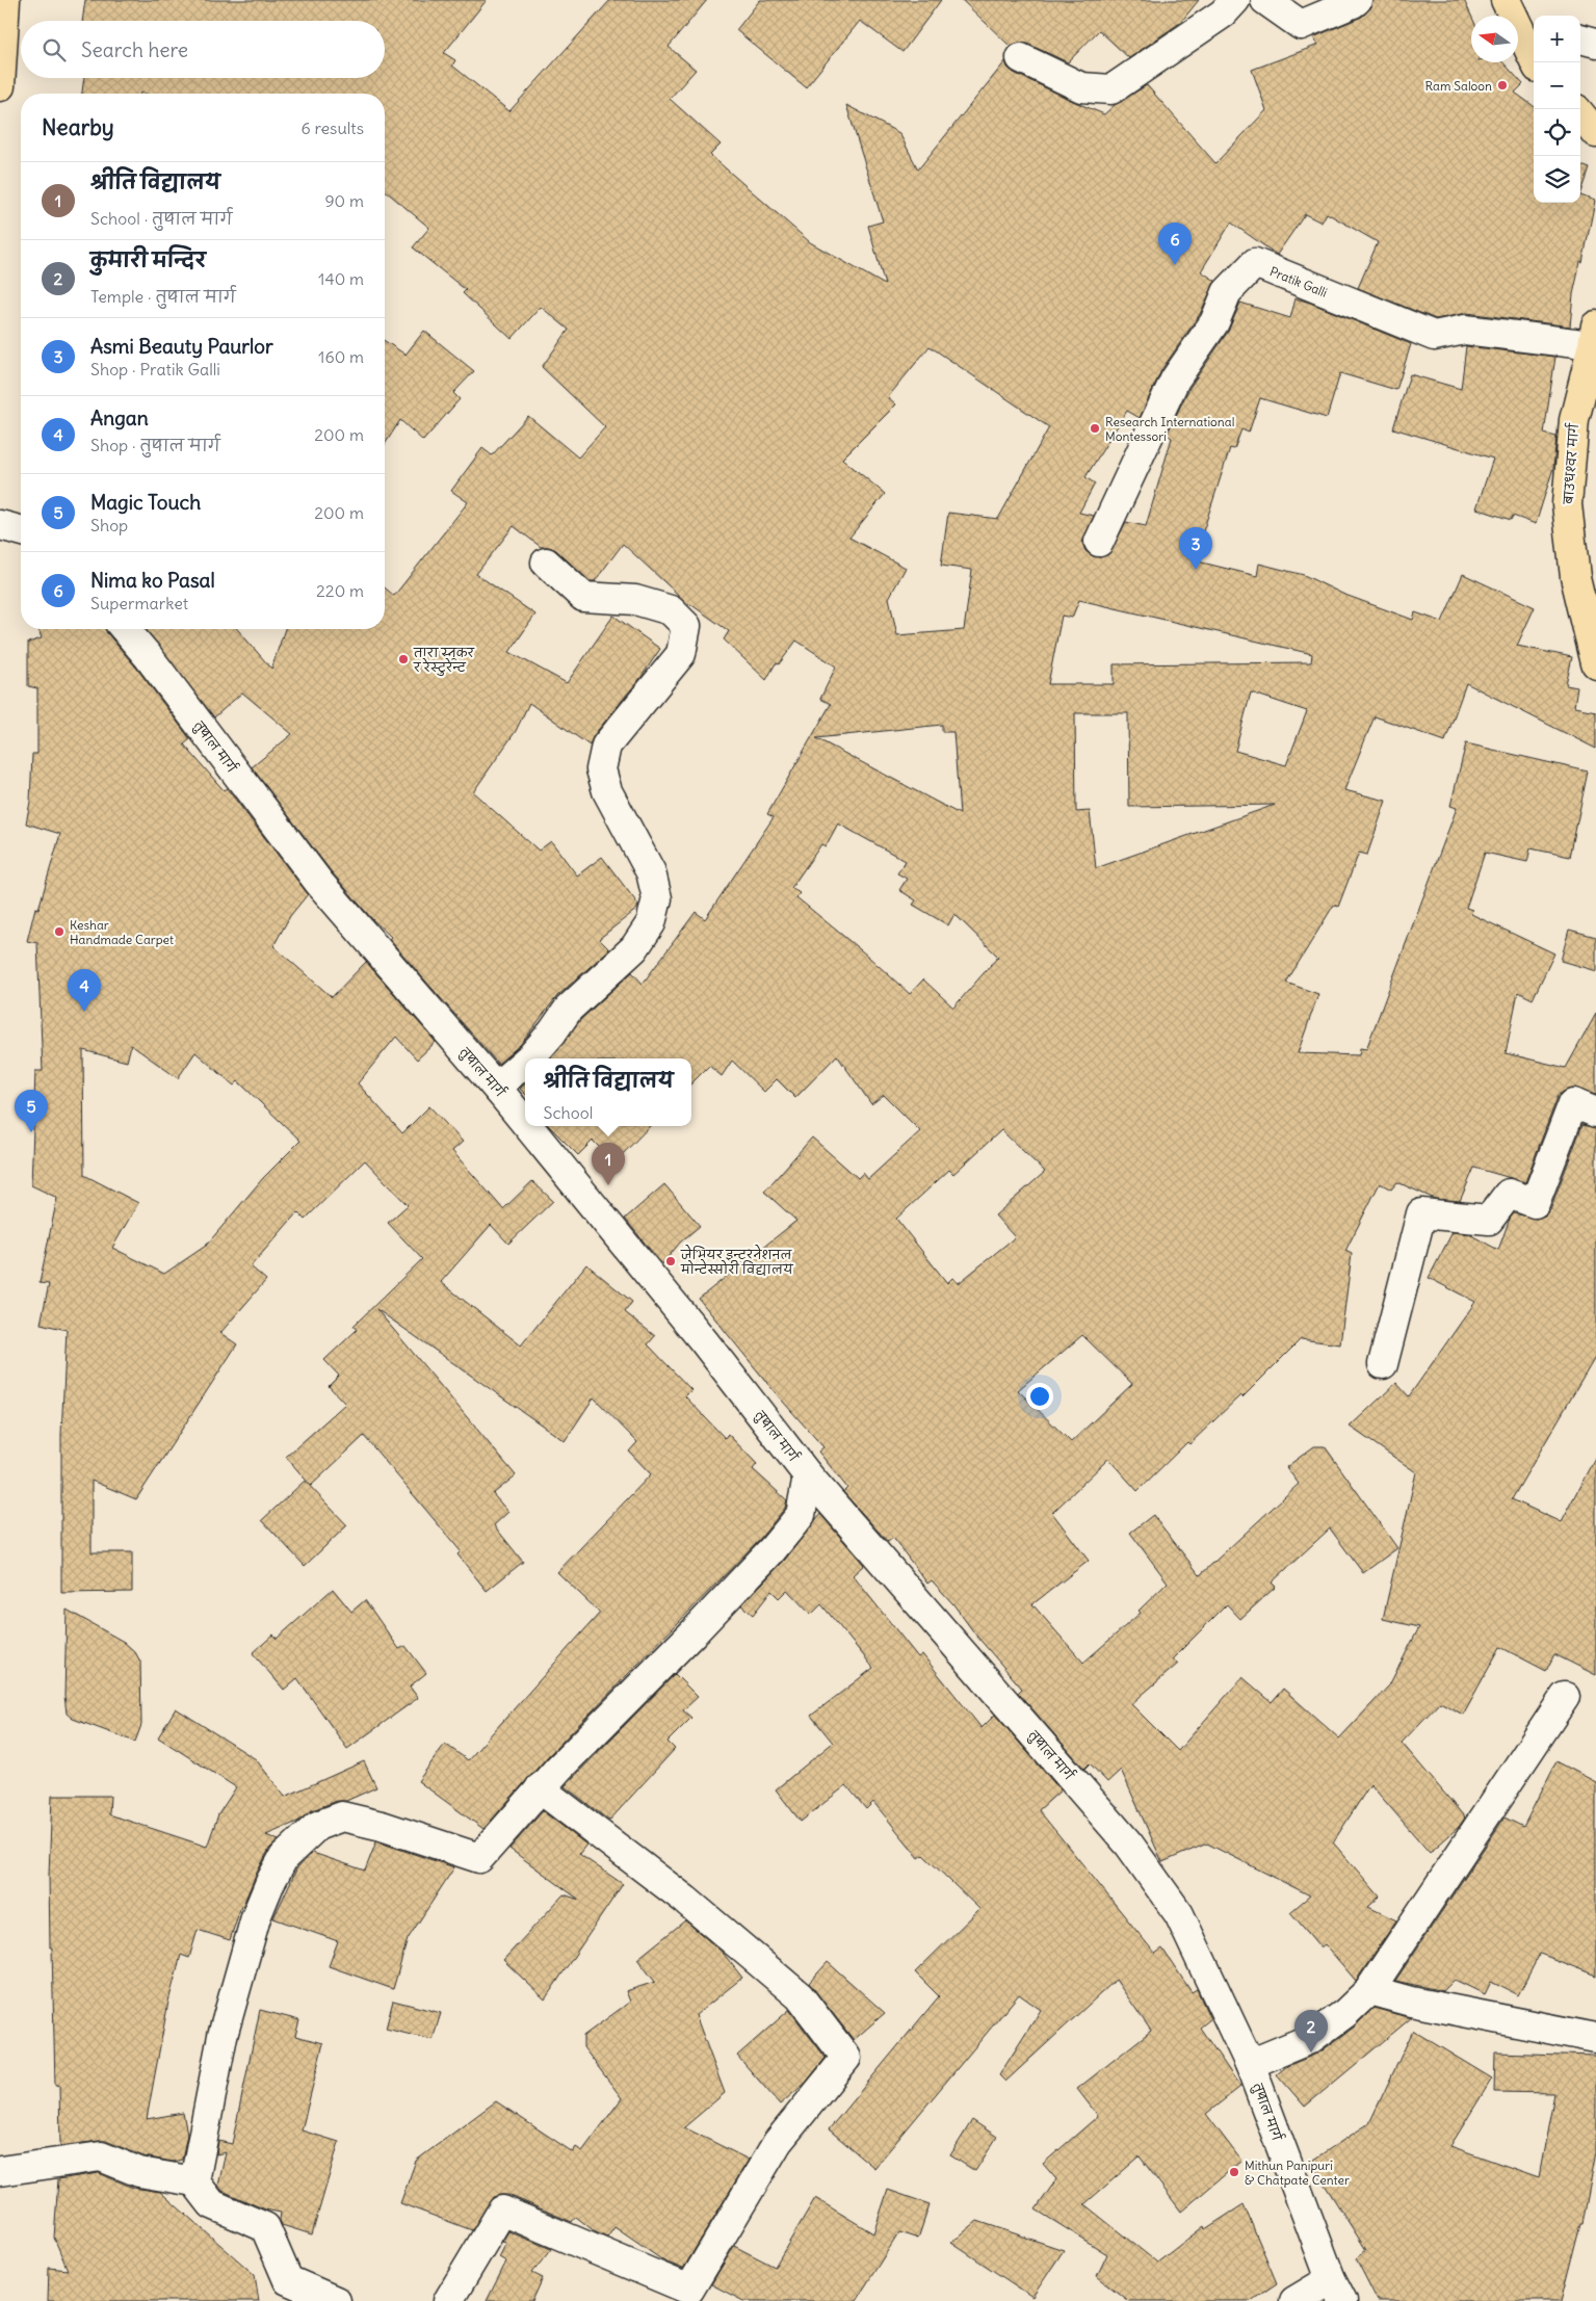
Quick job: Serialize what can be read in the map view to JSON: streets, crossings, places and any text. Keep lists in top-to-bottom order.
{
  "streets": {
    "main road": ["बाउधश्वर मार्ग"],
    "street": ["Pratik Galli", "तुषाल मार्ग"]
  },
  "crossings": [
    ["Pratik Galli", "बाउधश्वर मार्ग"]
  ],
  "places": [
    "Ram Saloon",
    "Research International Montessori",
    "तारा स्नूकर र रेस्टुरेन्ट",
    "Keshar Handmade Carpet",
    "जेभियर इन्टरनेशनल मोन्टेस्सोरी विद्यालय",
    "Mithun Panipuri & Chatpate Center"
  ],
  "north": "left",
  "page": {
    "map_buttons": ["+", "−"],
    "search": "Search here",
    "heading": ["Nearby", "6 results"],
    "list": [
      {
        "mark": "1",
        "name": "श्रीति विद्यालय",
        "note": "School · तुषाल मार्ग",
        "value": "90 m"
      },
      {
        "mark": "2",
        "name": "कुमारी मन्दिर",
        "note": "Temple · तुषाल मार्ग",
        "value": "140 m"
      },
      {
        "mark": "3",
        "name": "Asmi Beauty Paurlor",
        "note": "Shop · Pratik Galli",
        "value": "160 m"
      },
      {
        "mark": "4",
        "name": "Angan",
        "note": "Shop · तुषाल मार्ग",
        "value": "200 m"
      },
      {
        "mark": "5",
        "name": "Magic Touch",
        "note": "Shop",
        "value": "200 m"
      },
      {
        "mark": "6",
        "name": "Nima ko Pasal",
        "note": "Supermarket",
        "value": "220 m"
      }
    ],
    "pins": [
      "6",
      "3",
      "4",
      "5",
      "1",
      "2"
    ],
    "popup": ["श्रीति विद्यालय", "School"]
  }
}
